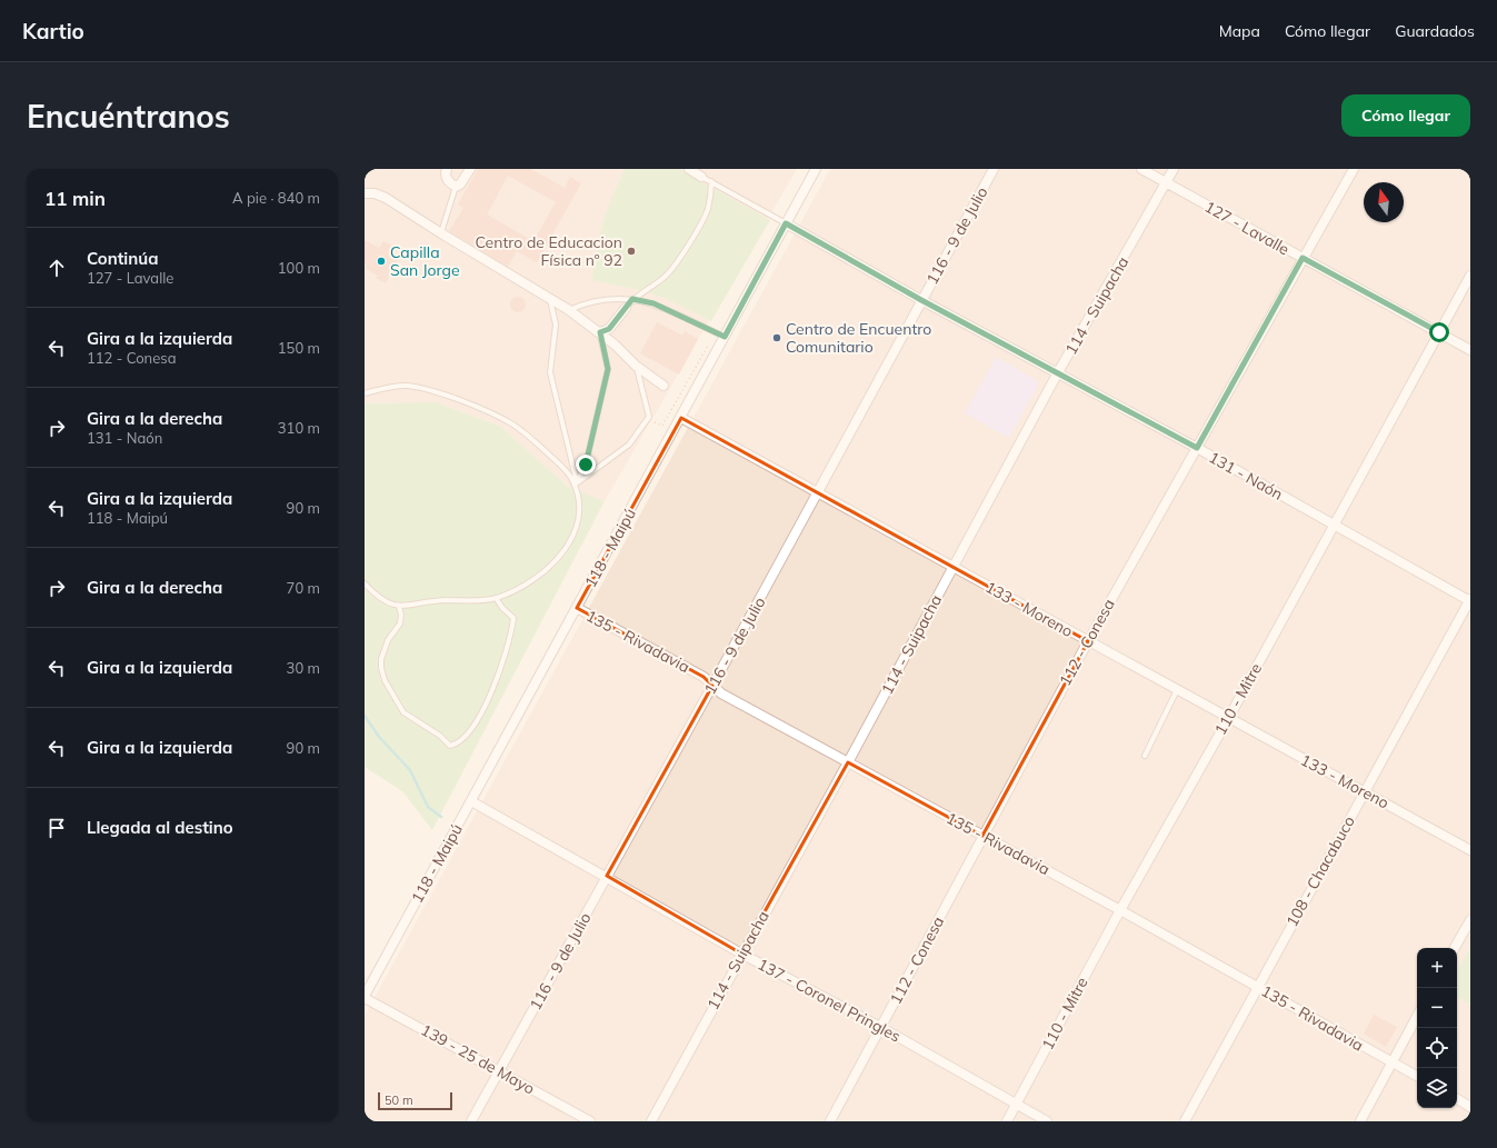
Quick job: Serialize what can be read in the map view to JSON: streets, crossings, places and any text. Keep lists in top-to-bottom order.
{
  "streets": {
    "street": [
      "127 - Lavalle",
      "116 - 9 de Julio",
      "114 - Suipacha",
      "131 - Naón",
      "118 - Maipú",
      "133 - Moreno",
      "135 - Rivadavia",
      "112 - Conesa",
      "110 - Mitre",
      "108 - Chacabuco",
      "137 - Coronel Pringles",
      "139 - 25 de Mayo"
    ]
  },
  "crossings": [
    ["127 - Lavalle", "114 - Suipacha"],
    ["127 - Lavalle", "112 - Conesa"],
    ["127 - Lavalle", "110 - Mitre"],
    ["116 - 9 de Julio", "131 - Naón"],
    ["116 - 9 de Julio", "133 - Moreno"],
    ["116 - 9 de Julio", "135 - Rivadavia"],
    ["116 - 9 de Julio", "137 - Coronel Pringles"],
    ["116 - 9 de Julio", "139 - 25 de Mayo"],
    ["114 - Suipacha", "131 - Naón"],
    ["114 - Suipacha", "133 - Moreno"],
    ["114 - Suipacha", "135 - Rivadavia"],
    ["114 - Suipacha", "137 - Coronel Pringles"],
    ["131 - Naón", "118 - Maipú"],
    ["131 - Naón", "112 - Conesa"],
    ["131 - Naón", "110 - Mitre"],
    ["131 - Naón", "108 - Chacabuco"],
    ["118 - Maipú", "133 - Moreno"],
    ["118 - Maipú", "135 - Rivadavia"],
    ["118 - Maipú", "137 - Coronel Pringles"],
    ["118 - Maipú", "139 - 25 de Mayo"],
    ["133 - Moreno", "112 - Conesa"],
    ["133 - Moreno", "110 - Mitre"],
    ["133 - Moreno", "108 - Chacabuco"],
    ["135 - Rivadavia", "112 - Conesa"],
    ["135 - Rivadavia", "110 - Mitre"],
    ["135 - Rivadavia", "108 - Chacabuco"],
    ["112 - Conesa", "137 - Coronel Pringles"],
    ["110 - Mitre", "137 - Coronel Pringles"]
  ],
  "places": ["Centro de Educacion Física nº 92", "Capilla San Jorge", "Centro de Encuentro Comunitario"],
  "scale_bar": "50 m",
  "north": "top",
  "page": {
    "header": "Kartio",
    "nav": ["Mapa", "Cómo llegar", "Guardados"],
    "buttons": "Cómo llegar",
    "title": "Encuéntranos",
    "heading": ["11 min", "A pie · 840 m"],
    "list": [
      ["Continúa", "127 - Lavalle", "100 m"],
      ["Gira a la izquierda", "112 - Conesa", "150 m"],
      ["Gira a la derecha", "131 - Naón", "310 m"],
      ["Gira a la izquierda", "118 - Maipú", "90 m"],
      ["Gira a la derecha", "70 m"],
      ["Gira a la izquierda", "30 m"],
      ["Gira a la izquierda", "90 m"],
      "Llegada al destino"
    ],
    "map_buttons": ["+", "−"],
    "scale": "50 m"
  }
}
